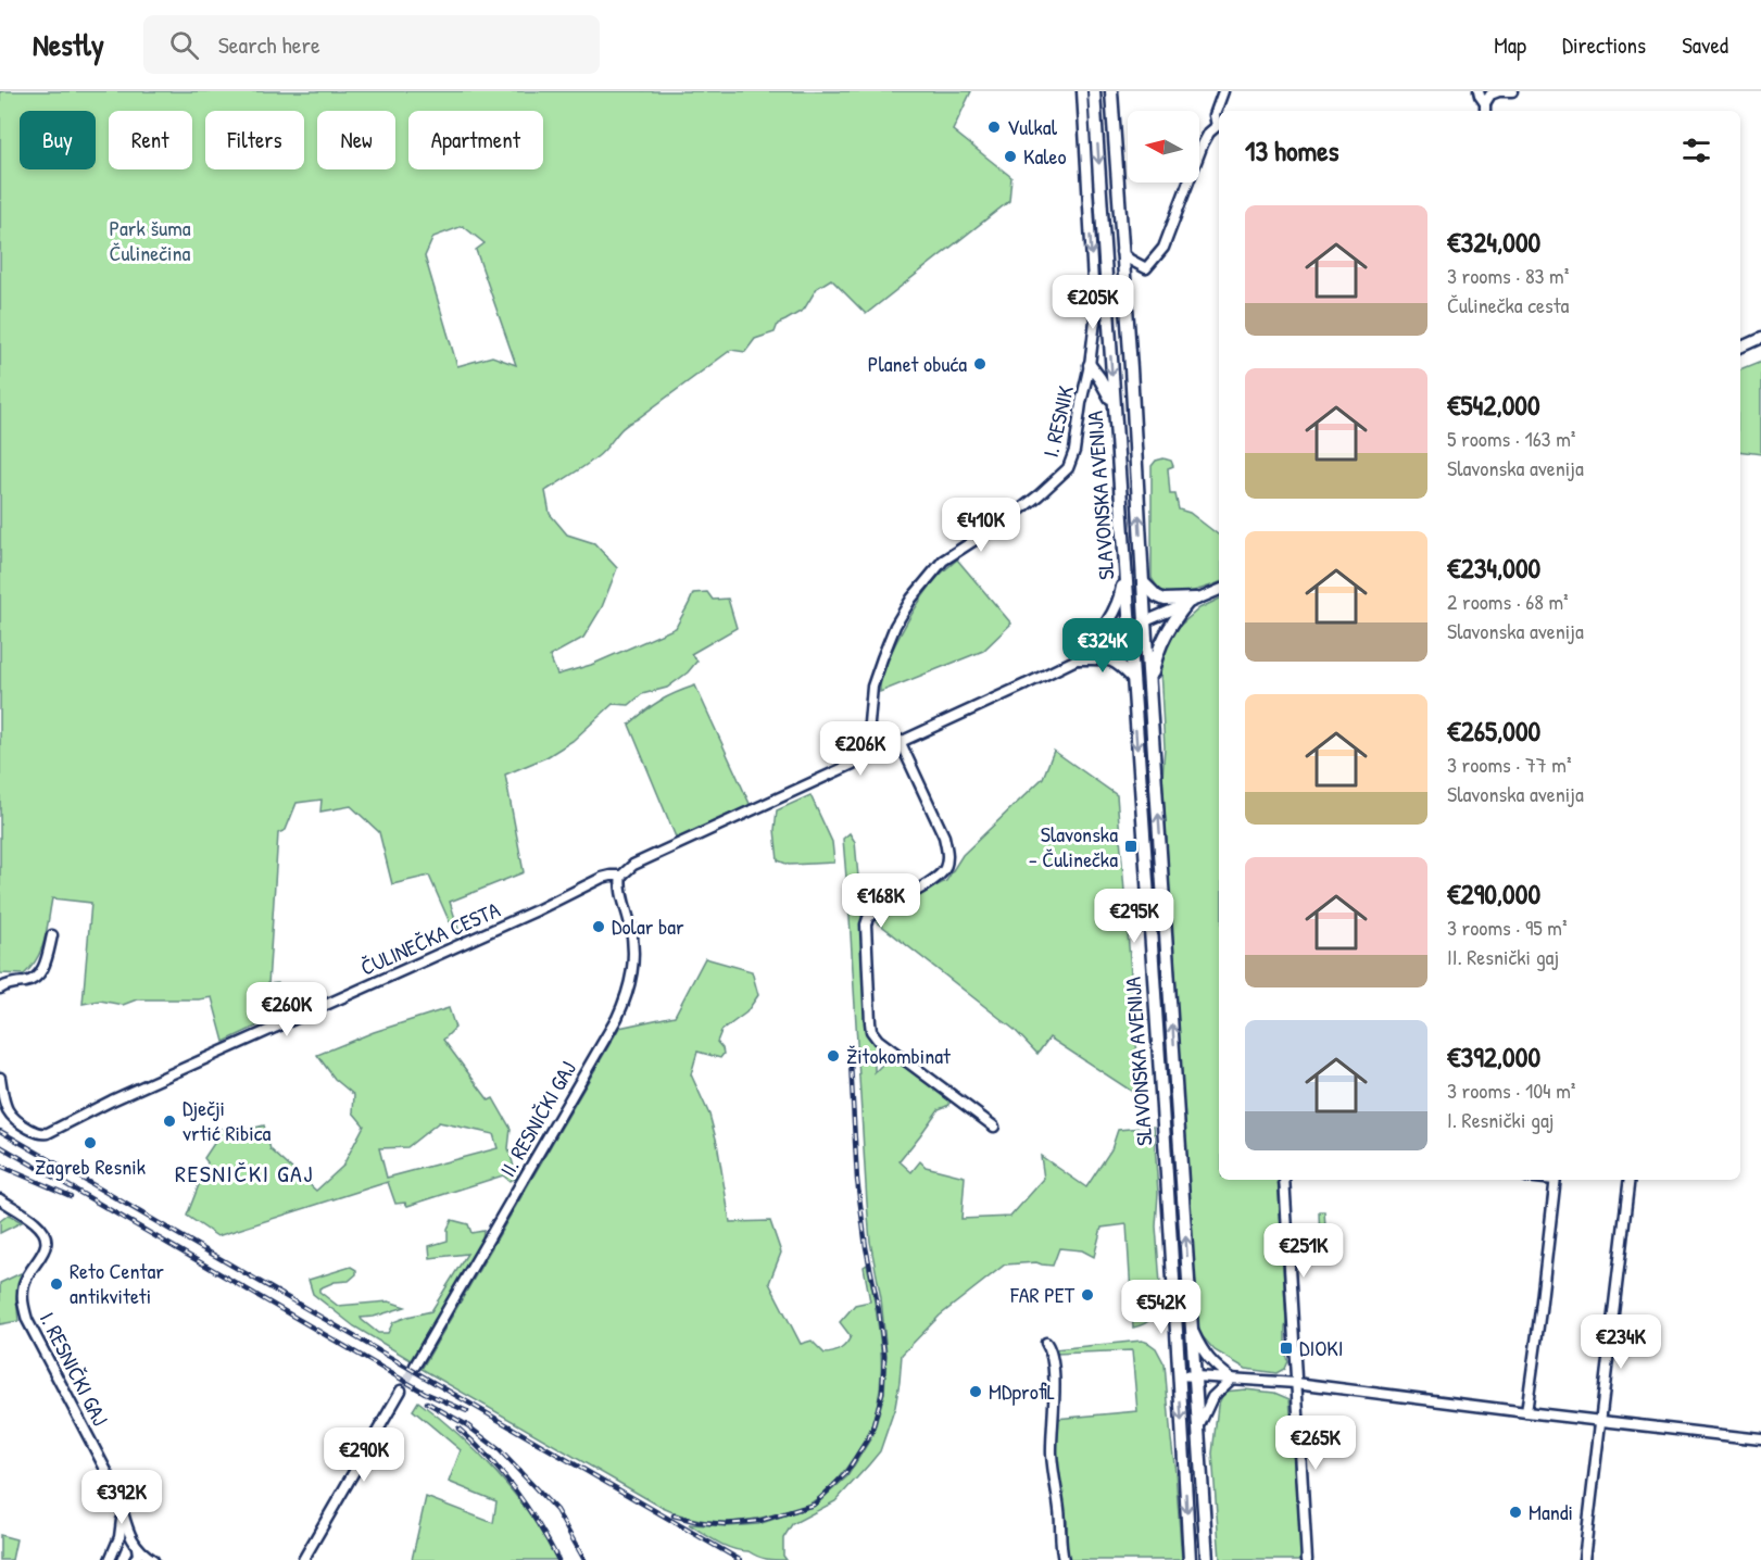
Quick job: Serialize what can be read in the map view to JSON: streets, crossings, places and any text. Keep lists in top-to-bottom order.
{
  "streets": {
    "main road": ["SLAVONSKA AVENIJA"],
    "street": [
      "I. RESNIK",
      "ČULINEČKA CESTA",
      "II. RESNIČKI GAJ",
      "I. RESNIČKI GAJ"
    ]
  },
  "crossings": [
    ["I. RESNIK", "ČULINEČKA CESTA"],
    ["SLAVONSKA AVENIJA", "ČULINEČKA CESTA"],
    ["ČULINEČKA CESTA", "II. RESNIČKI GAJ"]
  ],
  "one_way": ["I. RESNIK"],
  "districts": ["RESNIČKI GAJ"],
  "parks": ["Park šuma Čulinečina"],
  "places": {
    "other": [
      "Vulkal",
      "Kaleo",
      "Planet obuća",
      "Dolar bar",
      "Žitokombinat",
      "Dječji vrtić Ribica",
      "Zagreb Resnik",
      "Reto Centar antikviteti",
      "FAR PET",
      "MDprofiL",
      "Mandi"
    ],
    "transit": ["Slavonska - Čulinečka", "DIOKI"]
  },
  "north": "left",
  "page": {
    "header": "Nestly",
    "search": "Search here",
    "nav": ["Map", "Directions", "Saved"],
    "chip": [
      "Buy",
      "Rent",
      "Filters",
      "New",
      "Apartment"
    ],
    "heading": "13 homes",
    "list": [
      {
        "name": "€324,000",
        "note": "3 rooms · 83 m² · Čulinečka cesta"
      },
      {
        "name": "€542,000",
        "note": "5 rooms · 163 m² · Slavonska avenija"
      },
      {
        "name": "€234,000",
        "note": "2 rooms · 68 m² · Slavonska avenija"
      },
      {
        "name": "€265,000",
        "note": "3 rooms · 77 m² · Slavonska avenija"
      },
      {
        "name": "€290,000",
        "note": "3 rooms · 95 m² · II. Resnički gaj"
      },
      {
        "name": "€392,000",
        "note": "3 rooms · 104 m² · I. Resnički gaj"
      }
    ],
    "price": [
      "€205K",
      "€410K",
      "€324K",
      "€206K",
      "€168K",
      "€295K",
      "€260K",
      "€251K",
      "€542K",
      "€234K",
      "€265K",
      "€290K",
      "€392K"
    ]
  }
}
